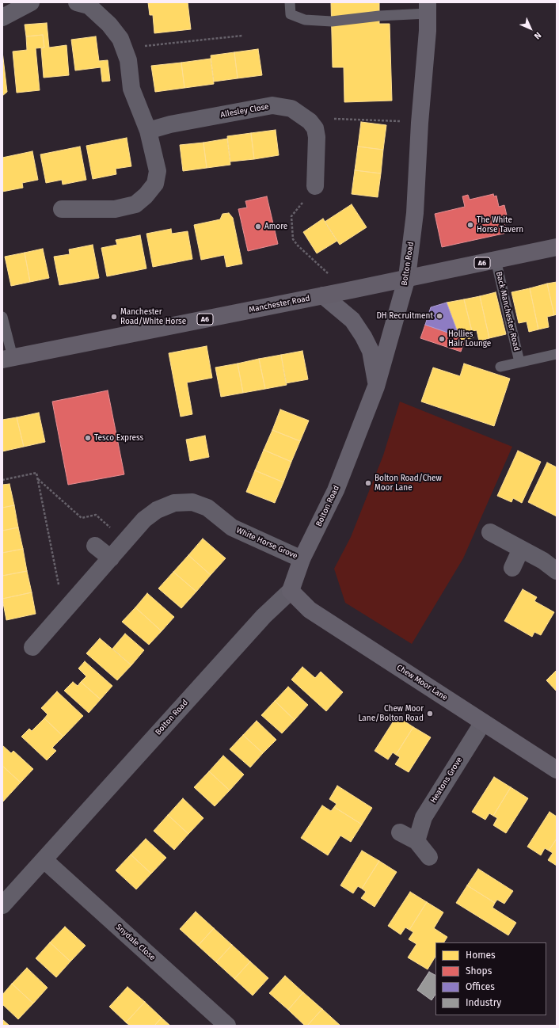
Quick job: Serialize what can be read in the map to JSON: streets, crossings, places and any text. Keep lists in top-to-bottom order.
{
  "streets": {
    "main road": ["A6", "Manchester Road"],
    "street": [
      "Allesley Close",
      "Bolton Road",
      "White Horse Grove",
      "Chew Moor Lane",
      "Heatons Grove",
      "Snydale Close"
    ],
    "lane": ["Back Manchester Road"]
  },
  "crossings": [
    ["Bolton Road", "Manchester Road"],
    ["Bolton Road", "White Horse Grove"],
    ["Bolton Road", "Chew Moor Lane"],
    ["Bolton Road", "Snydale Close"],
    ["Manchester Road", "Back Manchester Road"],
    ["Chew Moor Lane", "Heatons Grove"]
  ],
  "places": [
    "The White Horse Tavern",
    "Amore",
    "DH Recruitment",
    "Manchester Road/White Horse",
    "Hollies Hair Lounge",
    "Tesco Express",
    "Bolton Road/Chew Moor Lane",
    "Chew Moor Lane/Bolton Road"
  ],
  "legend": [
    "Homes",
    "Shops",
    "Offices",
    "Industry"
  ],
  "north": "bottom right"
}
